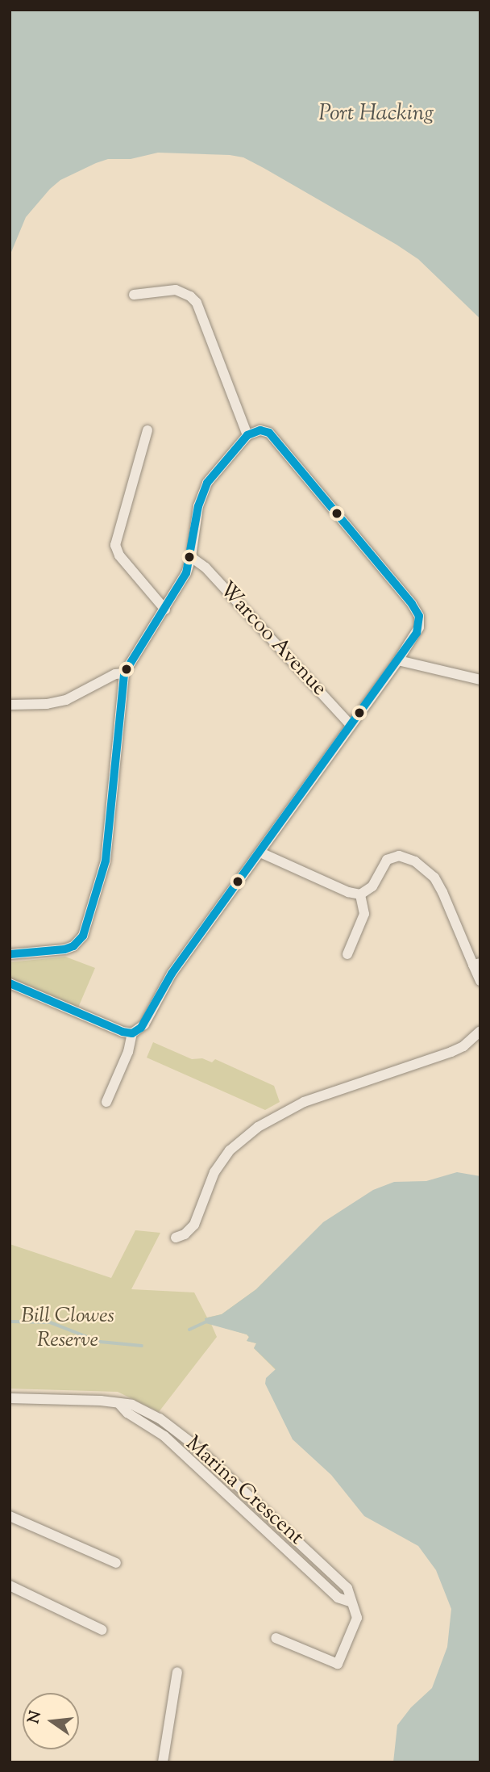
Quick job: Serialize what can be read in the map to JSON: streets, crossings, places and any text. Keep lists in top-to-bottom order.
{
  "streets": {
    "street": ["Warcoo Avenue", "Marina Crescent"]
  },
  "water": ["Port Hacking"],
  "parks": ["Bill Clowes Reserve"],
  "north": "left"
}
